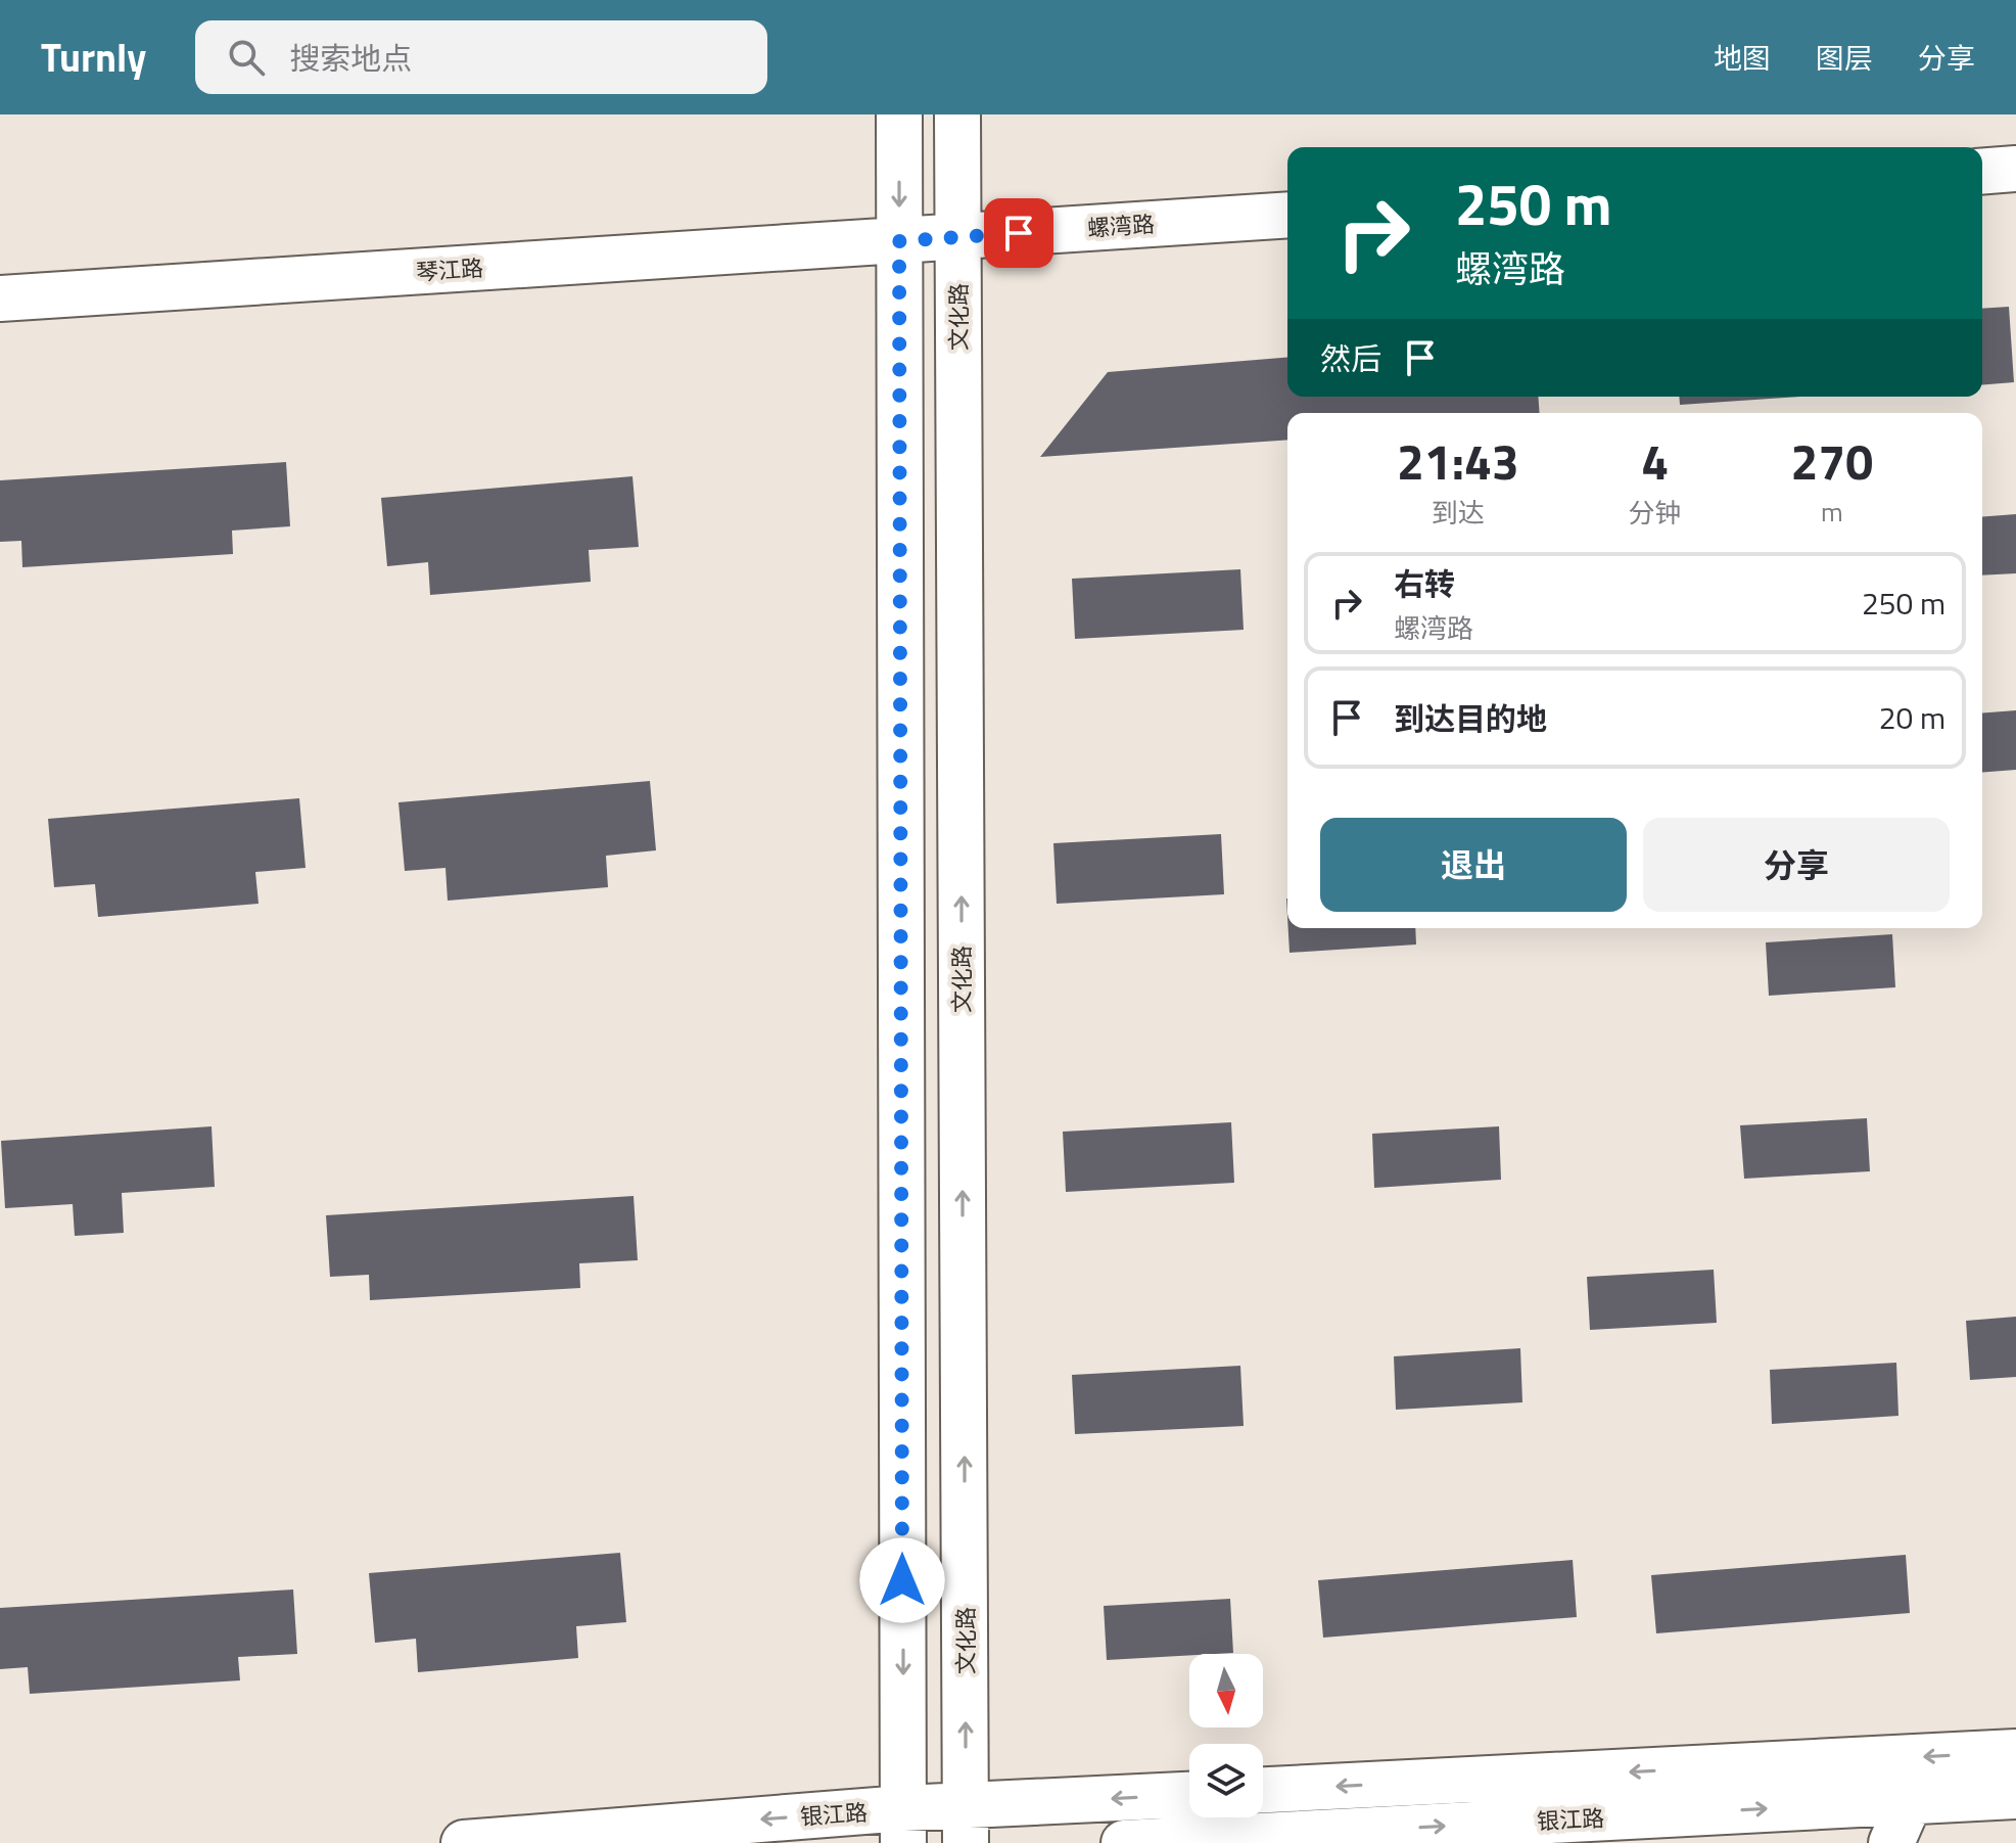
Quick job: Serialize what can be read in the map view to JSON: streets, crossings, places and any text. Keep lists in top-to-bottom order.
{
  "streets": {
    "street": [
      "螺湾路",
      "琴江路",
      "文化路",
      "银江路"
    ]
  },
  "crossings": [
    ["螺湾路", "琴江路"],
    ["螺湾路", "文化路"],
    ["文化路", "银江路"]
  ],
  "north": "bottom",
  "page": {
    "header": "Turnly",
    "search": "搜索地点",
    "nav": ["地图", "图层", "分享"],
    "turn": ["250 m", "螺湾路"],
    "then": "然后",
    "eta": [
      "21:43",
      "到达",
      "4",
      "分钟",
      "270",
      "m"
    ],
    "list": [
      {
        "name": "右转",
        "note": "螺湾路",
        "value": "250 m"
      },
      {
        "name": "到达目的地",
        "value": "20 m"
      }
    ],
    "buttons": ["退出", "分享"]
  }
}
